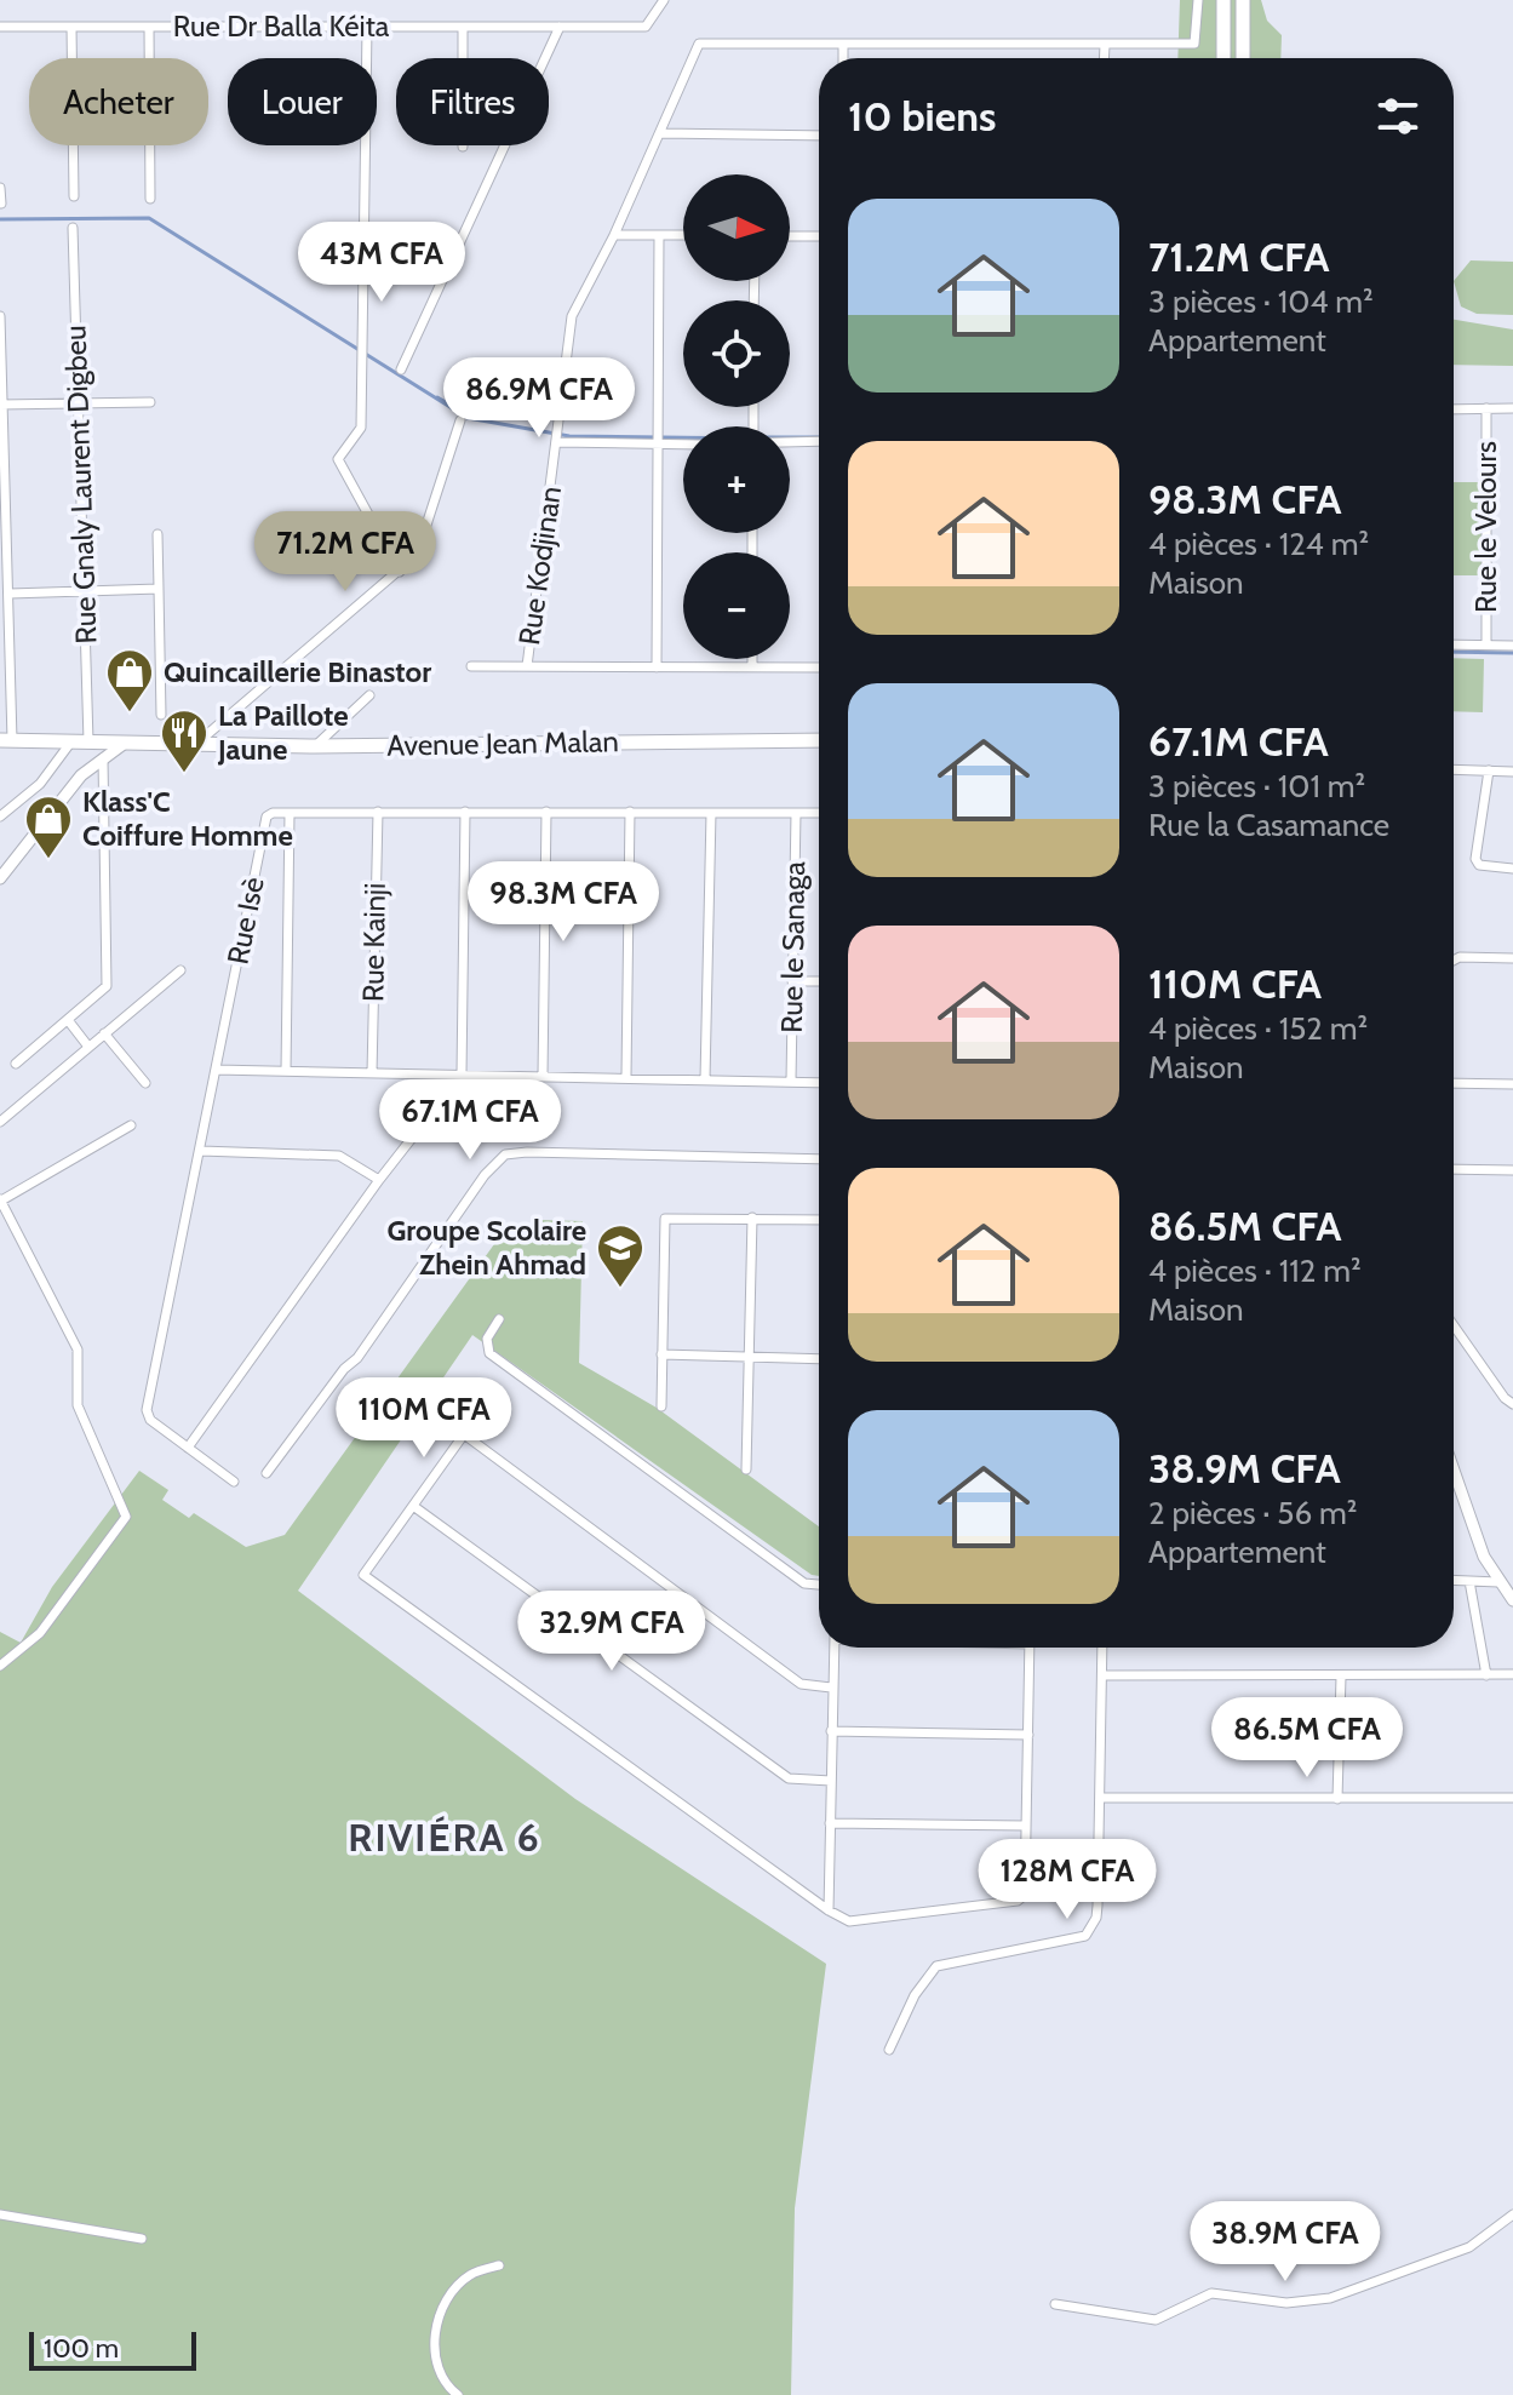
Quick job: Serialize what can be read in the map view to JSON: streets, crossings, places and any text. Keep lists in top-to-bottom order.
{
  "streets": {
    "main road": ["Avenue Jean Malan"],
    "street": [
      "Rue Dr Balla Kéita",
      "Rue Gnaly Laurent Digbeu",
      "Rue le Velours",
      "Rue Kodjinan",
      "Rue Isè",
      "Rue Kainji",
      "Rue le Sanaga"
    ]
  },
  "crossings": [
    ["Rue Gnaly Laurent Digbeu", "Avenue Jean Malan"]
  ],
  "districts": ["RIVIÉRA 6"],
  "places": {
    "shop": ["Quincaillerie Binastor", "Klass'C Coiffure Homme"],
    "restaurant": ["La Paillote Jaune"],
    "school or university": ["Groupe Scolaire Zhein Ahmad"]
  },
  "scale_bar": "100 m",
  "north": "right",
  "page": {
    "chip": ["Acheter", "Louer", "Filtres"],
    "heading": "10 biens",
    "map_buttons": ["+", "−"],
    "list": [
      {
        "name": "71.2M CFA",
        "note": "3 pièces · 104 m² · Appartement"
      },
      {
        "name": "98.3M CFA",
        "note": "4 pièces · 124 m² · Maison"
      },
      {
        "name": "67.1M CFA",
        "note": "3 pièces · 101 m² · Rue la Casamance"
      },
      {
        "name": "110M CFA",
        "note": "4 pièces · 152 m² · Maison"
      },
      {
        "name": "86.5M CFA",
        "note": "4 pièces · 112 m² · Maison"
      },
      {
        "name": "38.9M CFA",
        "note": "2 pièces · 56 m² · Appartement"
      }
    ],
    "price": [
      "43M CFA",
      "86.9M CFA",
      "71.2M CFA",
      "98.3M CFA",
      "67.1M CFA",
      "110M CFA",
      "32.9M CFA",
      "86.5M CFA",
      "128M CFA",
      "38.9M CFA"
    ],
    "scale": "100 m"
  }
}
